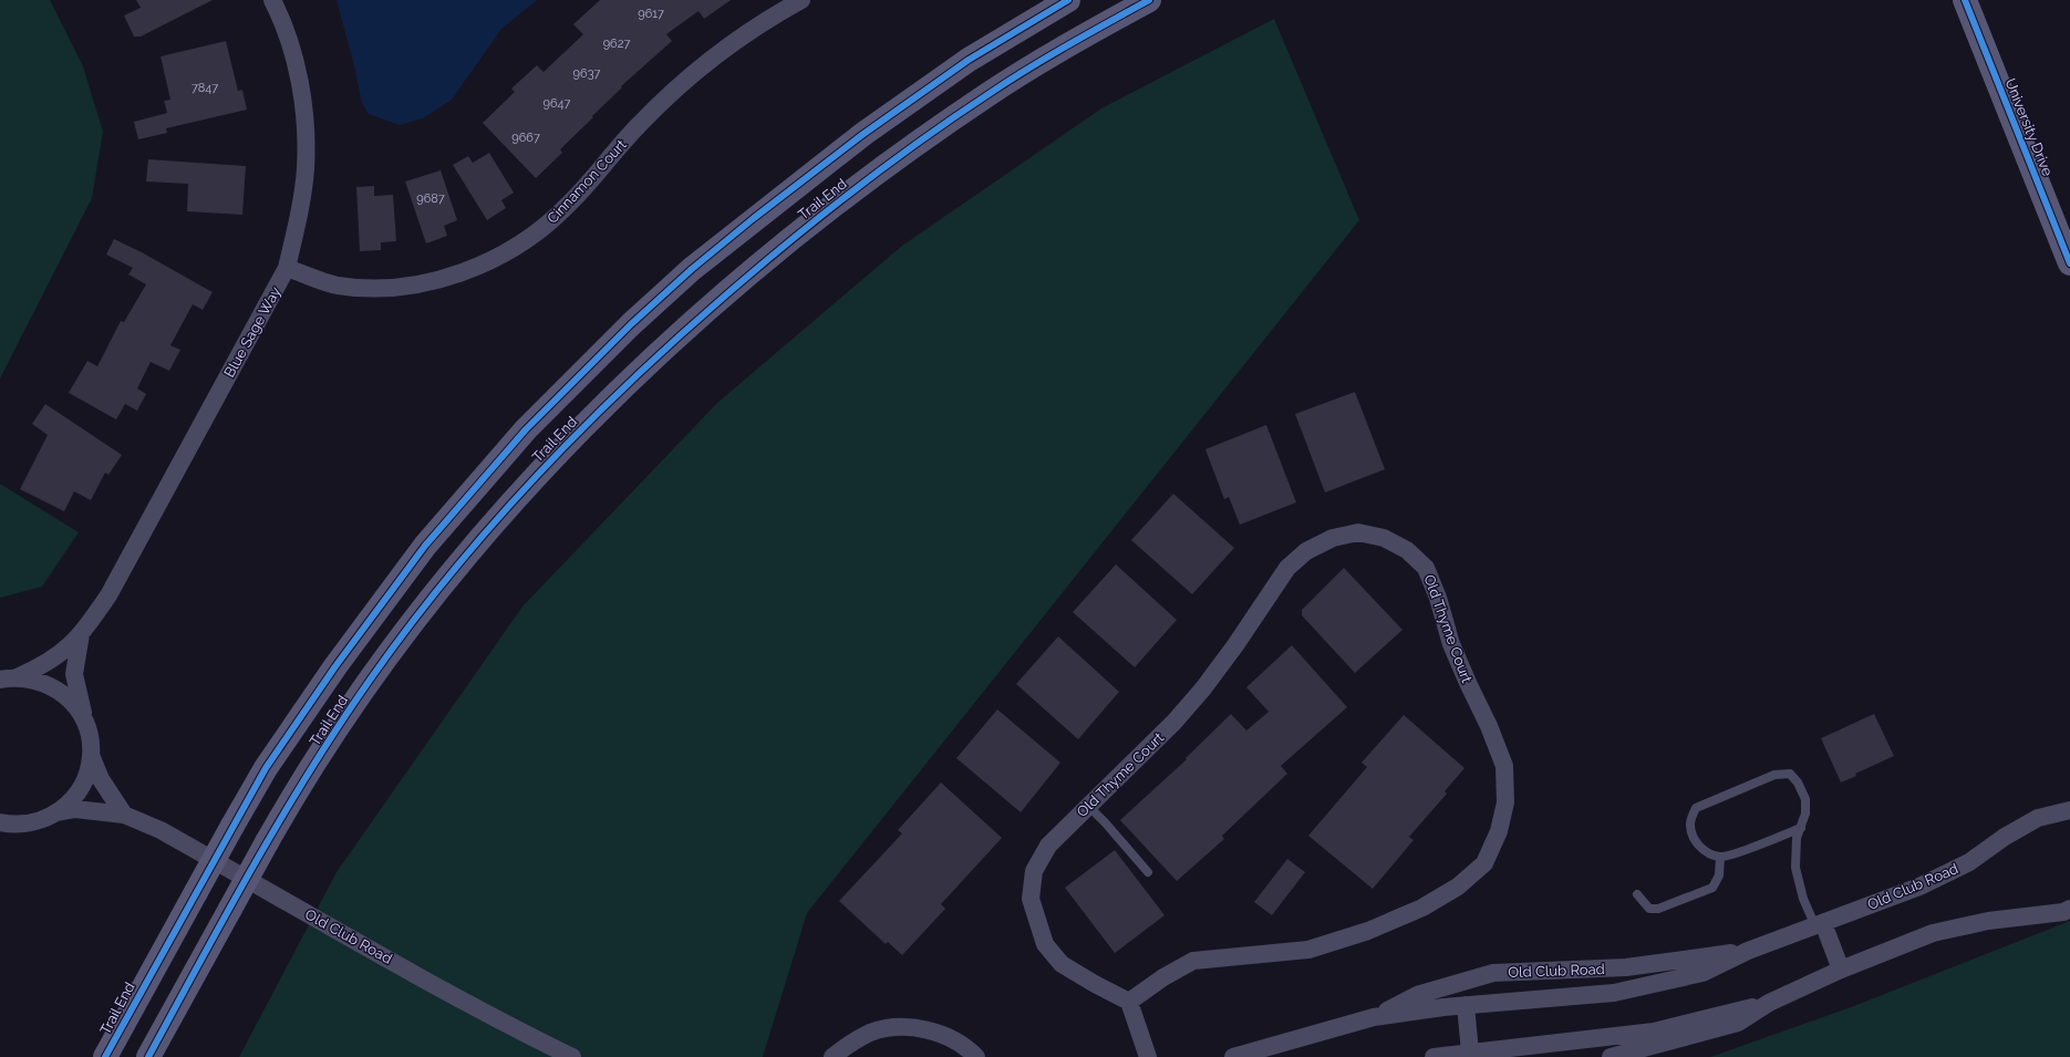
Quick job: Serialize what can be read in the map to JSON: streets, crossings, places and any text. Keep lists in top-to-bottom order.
{
  "streets": {
    "street": [
      "University Drive",
      "Cinnamon Court",
      "Trail End",
      "Blue Sage Way",
      "Old Thyme Court",
      "Old Club Road"
    ]
  },
  "crossings": [
    ["Cinnamon Court", "Blue Sage Way"]
  ],
  "house_numbers": [
    "9617",
    "9627",
    "9637",
    "7847",
    "9647",
    "9667",
    "9687"
  ]
}
